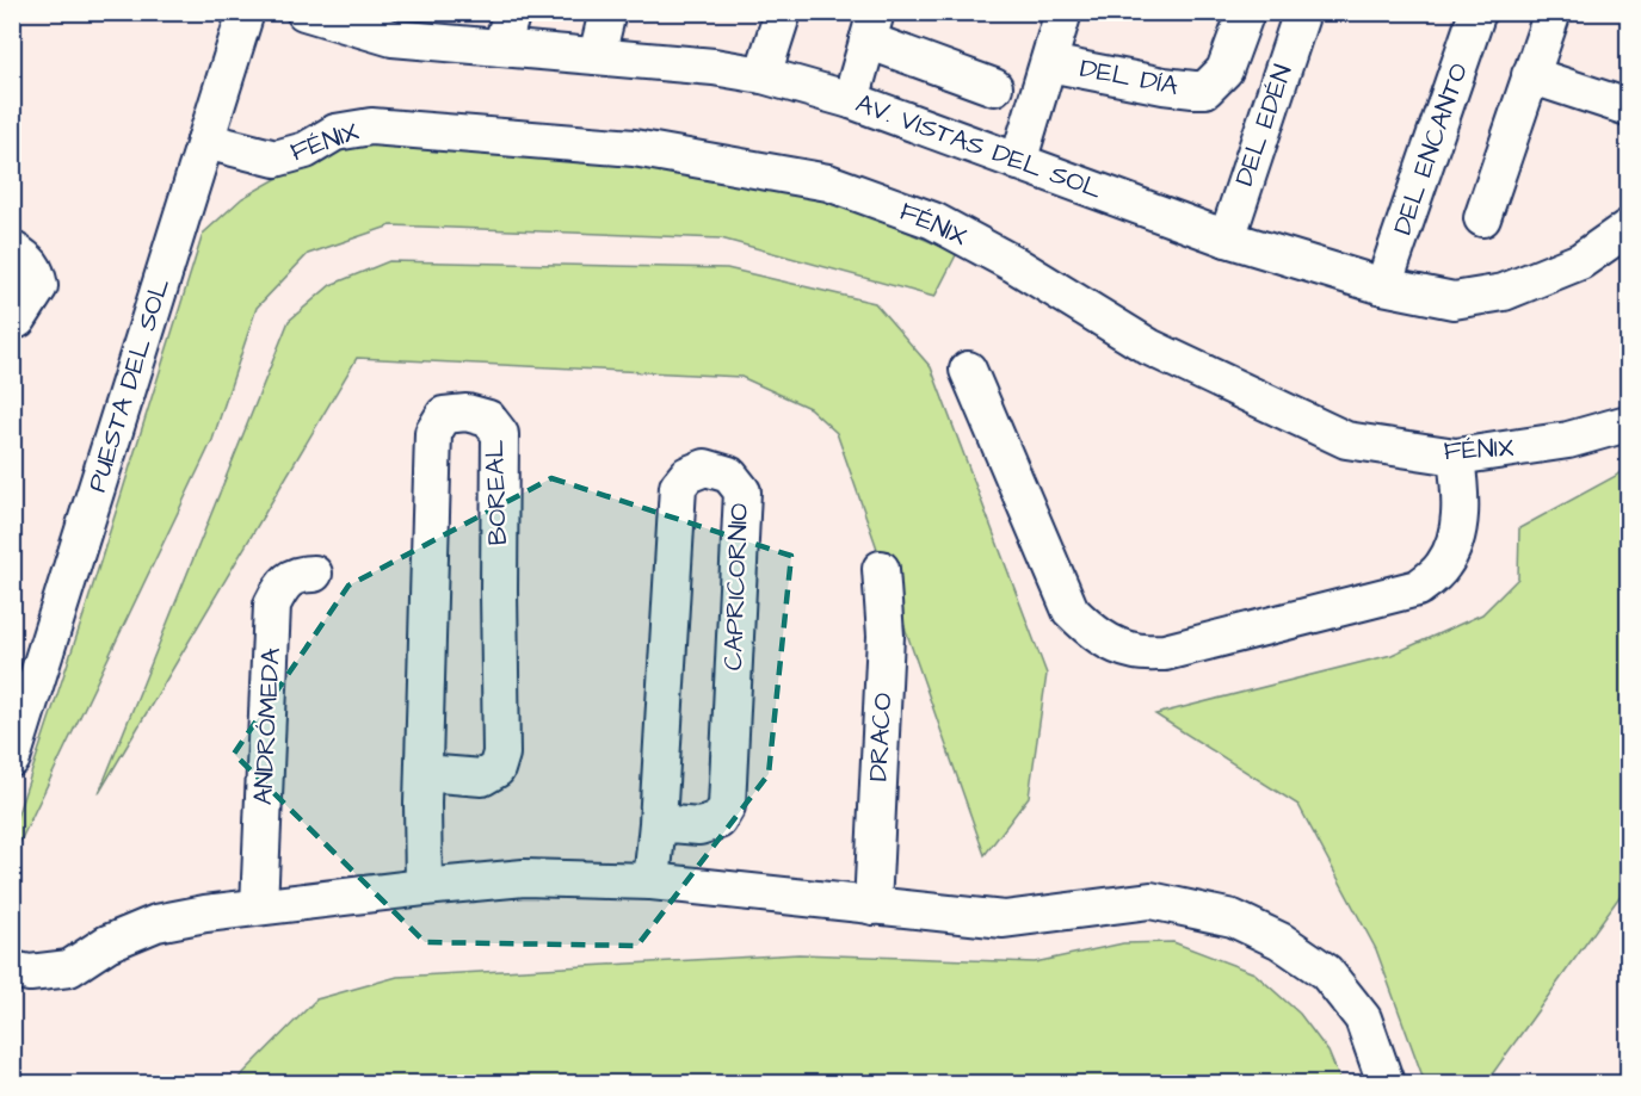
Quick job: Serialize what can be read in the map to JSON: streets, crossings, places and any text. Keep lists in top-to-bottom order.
{
  "streets": {
    "street": [
      "DEL DÍA",
      "DEL EDÉN",
      "FÉNIX",
      "AV. VISTAS DEL SOL",
      "DEL ENCANTO",
      "PUESTA DEL SOL",
      "BOREAL",
      "CAPRICORNIO",
      "ANDRÓMEDA",
      "DRACO"
    ]
  },
  "crossings": [
    ["DEL DÍA", "AV. VISTAS DEL SOL"],
    ["DEL EDÉN", "AV. VISTAS DEL SOL"],
    ["FÉNIX", "PUESTA DEL SOL"],
    ["AV. VISTAS DEL SOL", "DEL ENCANTO"]
  ]
}
